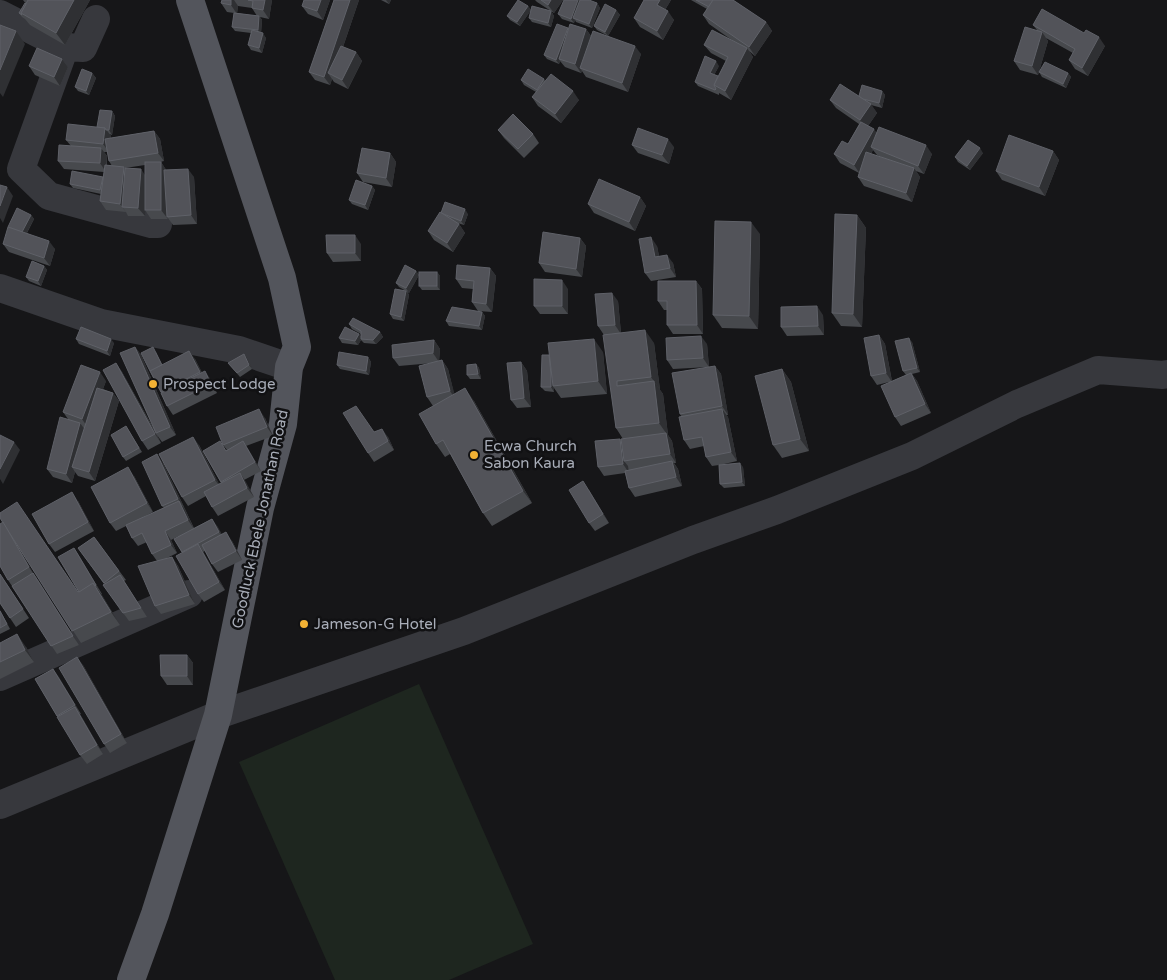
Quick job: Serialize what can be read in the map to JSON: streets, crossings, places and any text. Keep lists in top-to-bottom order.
{
  "streets": {
    "main road": ["Goodluck Ebele Jonathan Road"]
  },
  "places": ["Prospect Lodge", "Ecwa Church Sabon Kaura", "Jameson-G Hotel"]
}
